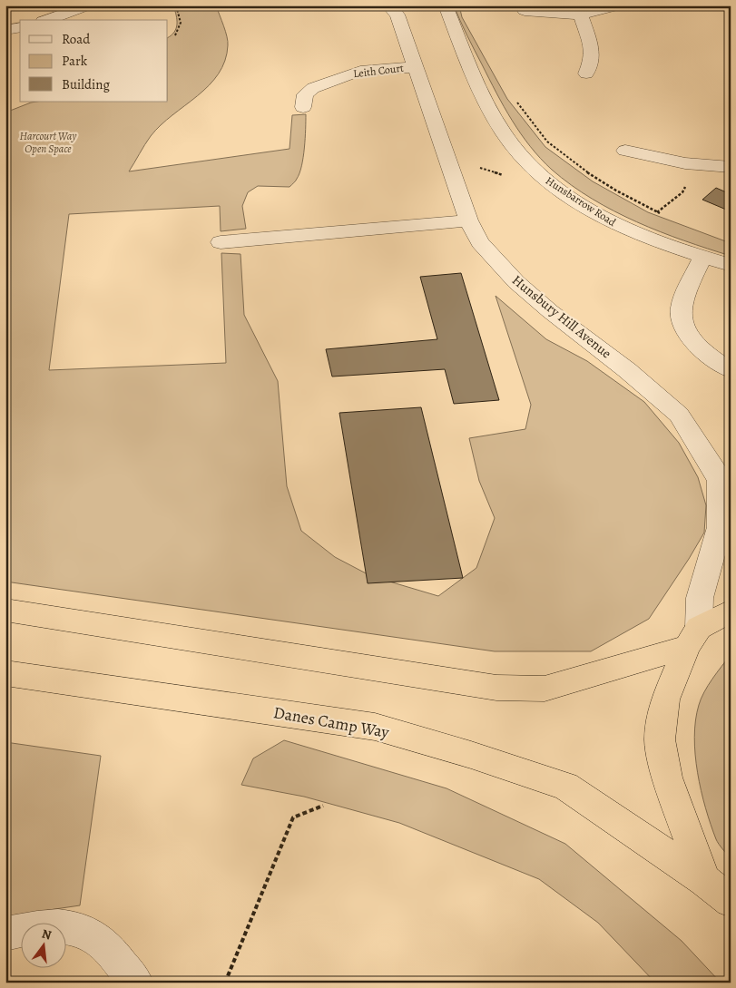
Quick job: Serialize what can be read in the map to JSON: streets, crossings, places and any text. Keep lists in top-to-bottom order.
{
  "streets": {
    "highway": ["Danes Camp Way"],
    "street": ["Leith Court", "Hunsbarrow Road", "Hunsbury Hill Avenue"]
  },
  "crossings": [
    ["Leith Court", "Hunsbury Hill Avenue"]
  ],
  "parks": ["Harcourt Way Open Space"],
  "legend": ["Road", "Park", "Building"],
  "north": "top"
}
